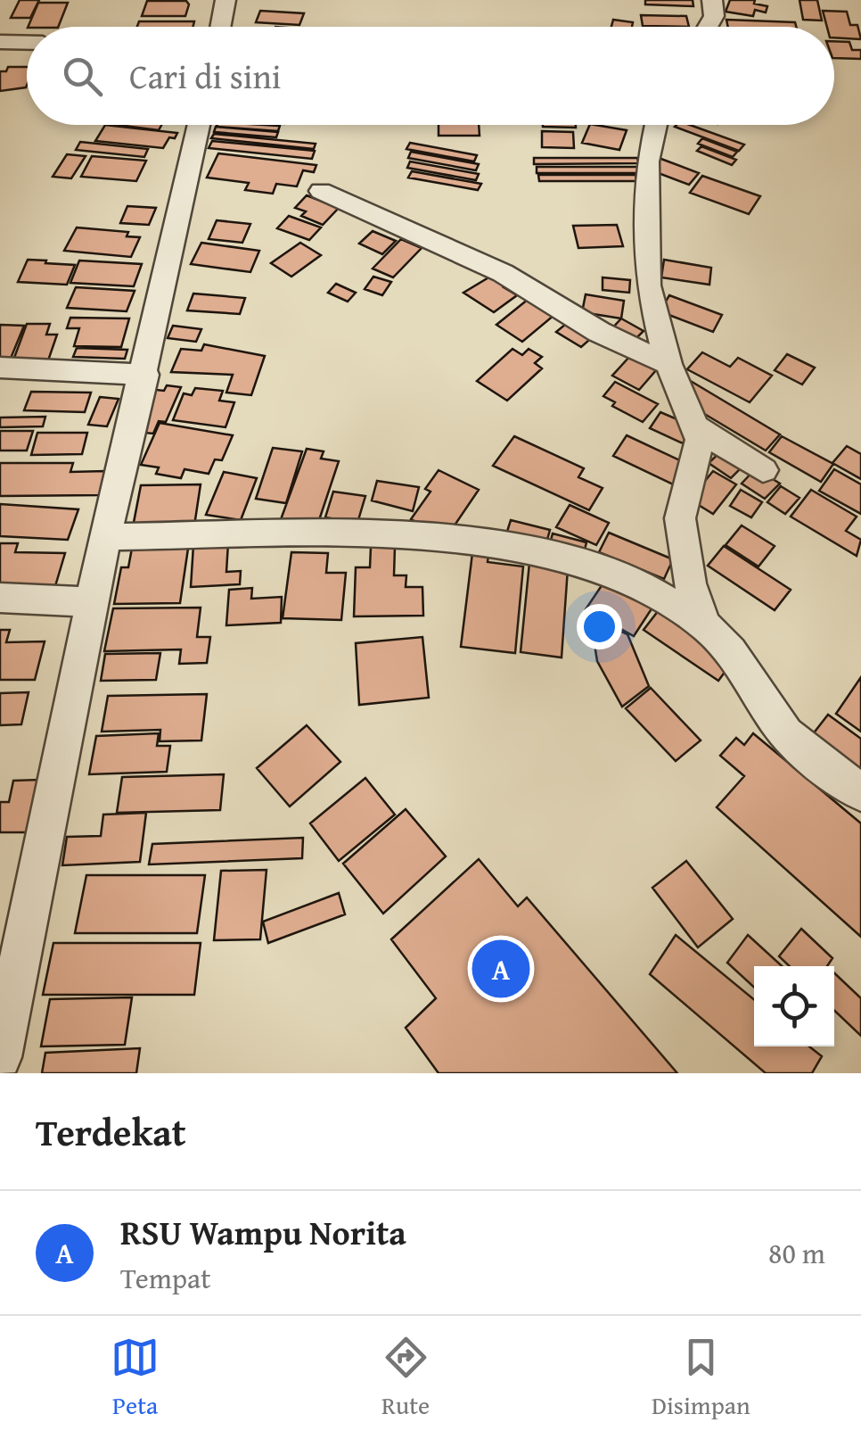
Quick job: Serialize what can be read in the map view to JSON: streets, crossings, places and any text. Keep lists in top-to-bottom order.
{
  "page": {
    "search": "Cari di sini",
    "pins": "A",
    "heading": "Terdekat",
    "list": [
      {
        "mark": "A",
        "name": "RSU Wampu Norita",
        "note": "Tempat",
        "value": "80 m"
      }
    ],
    "nav": ["Peta", "Rute", "Disimpan"]
  }
}
